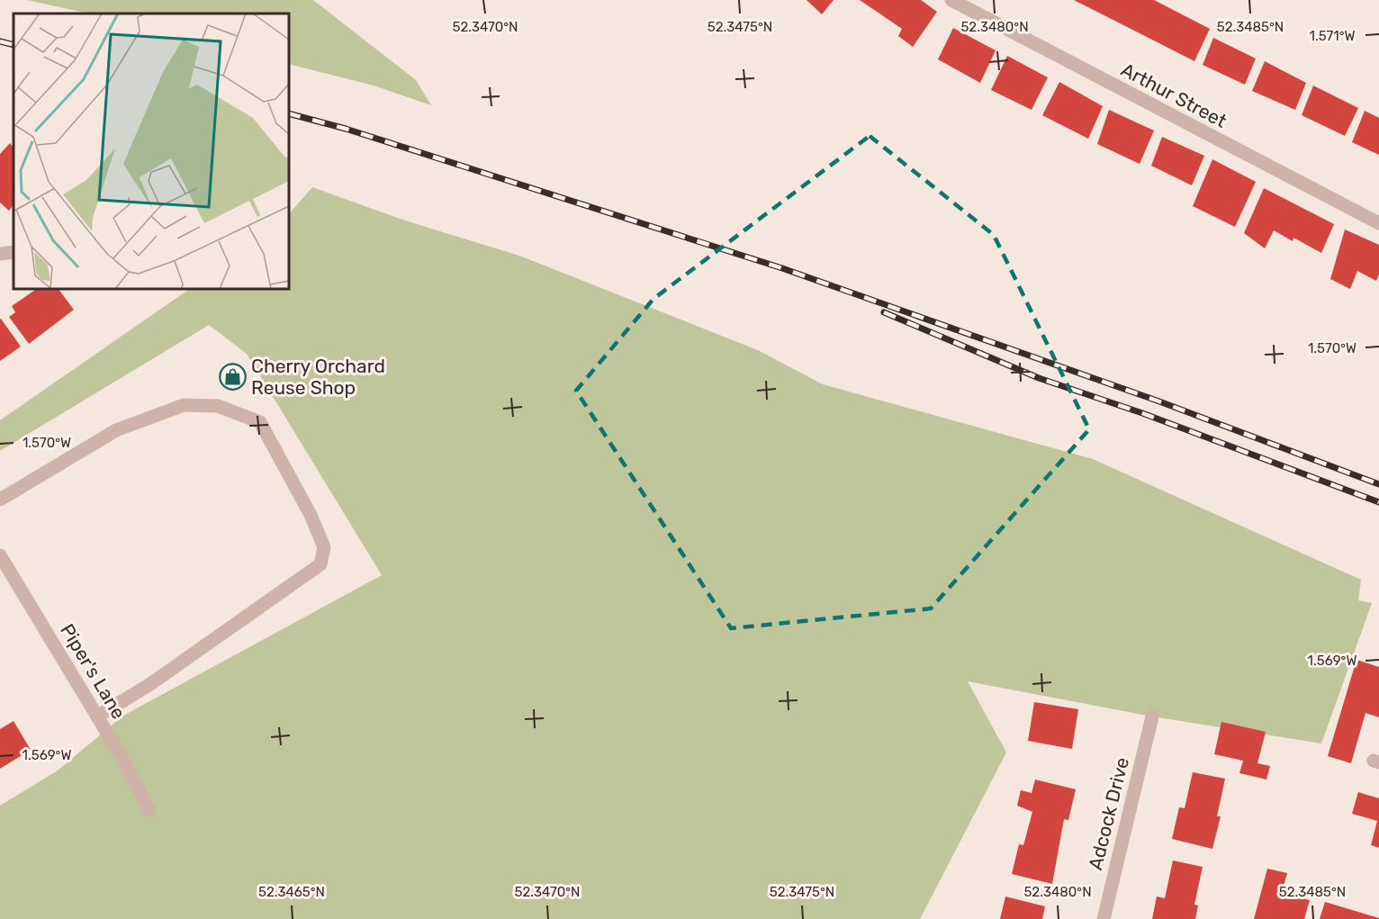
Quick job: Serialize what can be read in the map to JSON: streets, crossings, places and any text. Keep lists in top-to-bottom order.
{
  "streets": {
    "street": ["Arthur Street", "Piper's Lane", "Adcock Drive"]
  },
  "places": {
    "shop": ["Cherry Orchard Reuse Shop"]
  },
  "coordinates": [
    "52.3470°N",
    "52.3475°N",
    "52.3480°N",
    "52.3485°N",
    "1.571°W",
    "1.570°W",
    "1.569°W",
    "52.3465°N"
  ]
}
